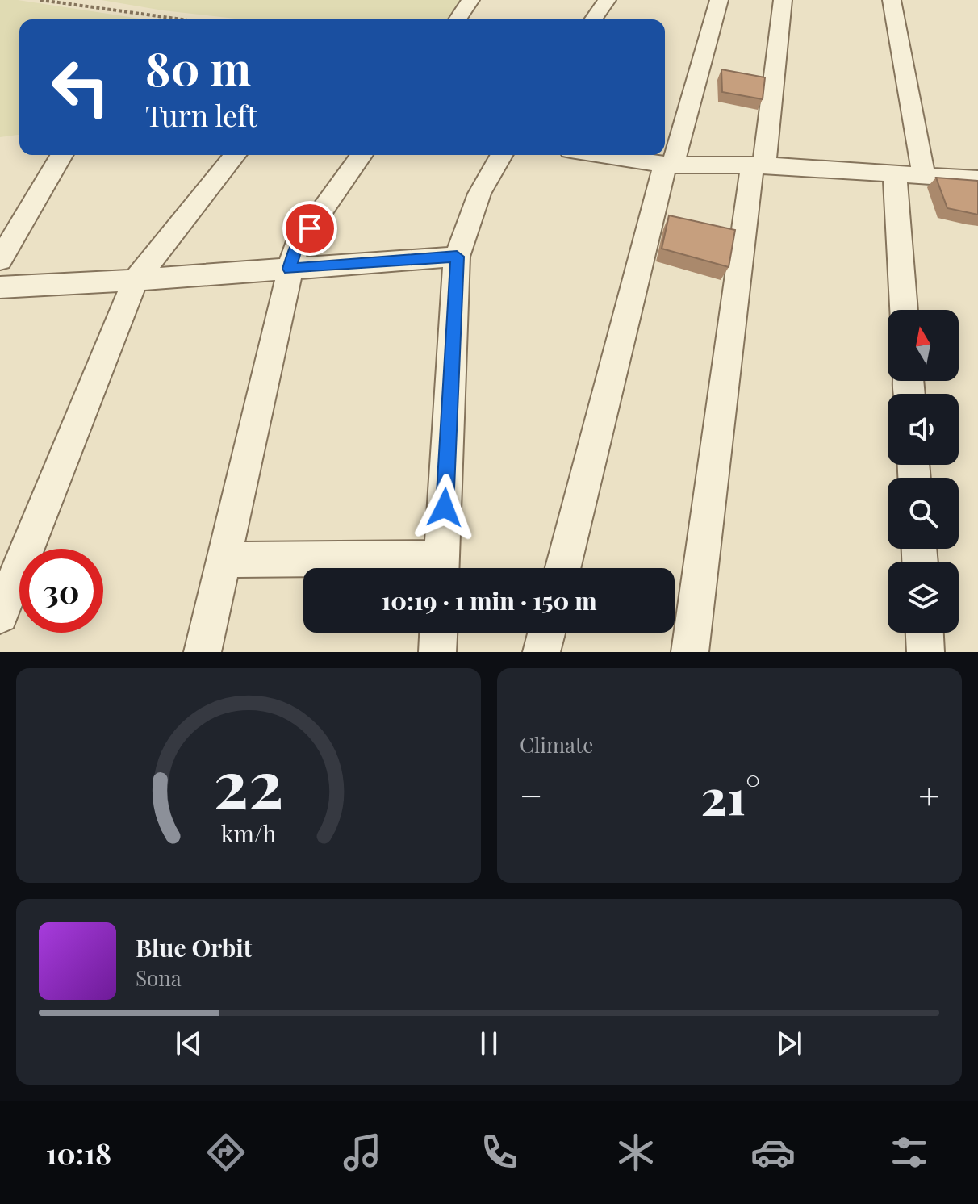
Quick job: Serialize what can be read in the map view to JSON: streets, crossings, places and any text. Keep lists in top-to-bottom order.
{
  "north": "top",
  "page": {
    "turn": ["80 m", "Turn left"],
    "limit": "30",
    "trip": "10:19 · 1 min · 150 m",
    "tile": "Climate",
    "heat": ["−", "21°", "+"],
    "song": ["Blue Orbit", "Sona"],
    "tabs": "10:18",
    "gauge": ["22", "km/h"]
  }
}
